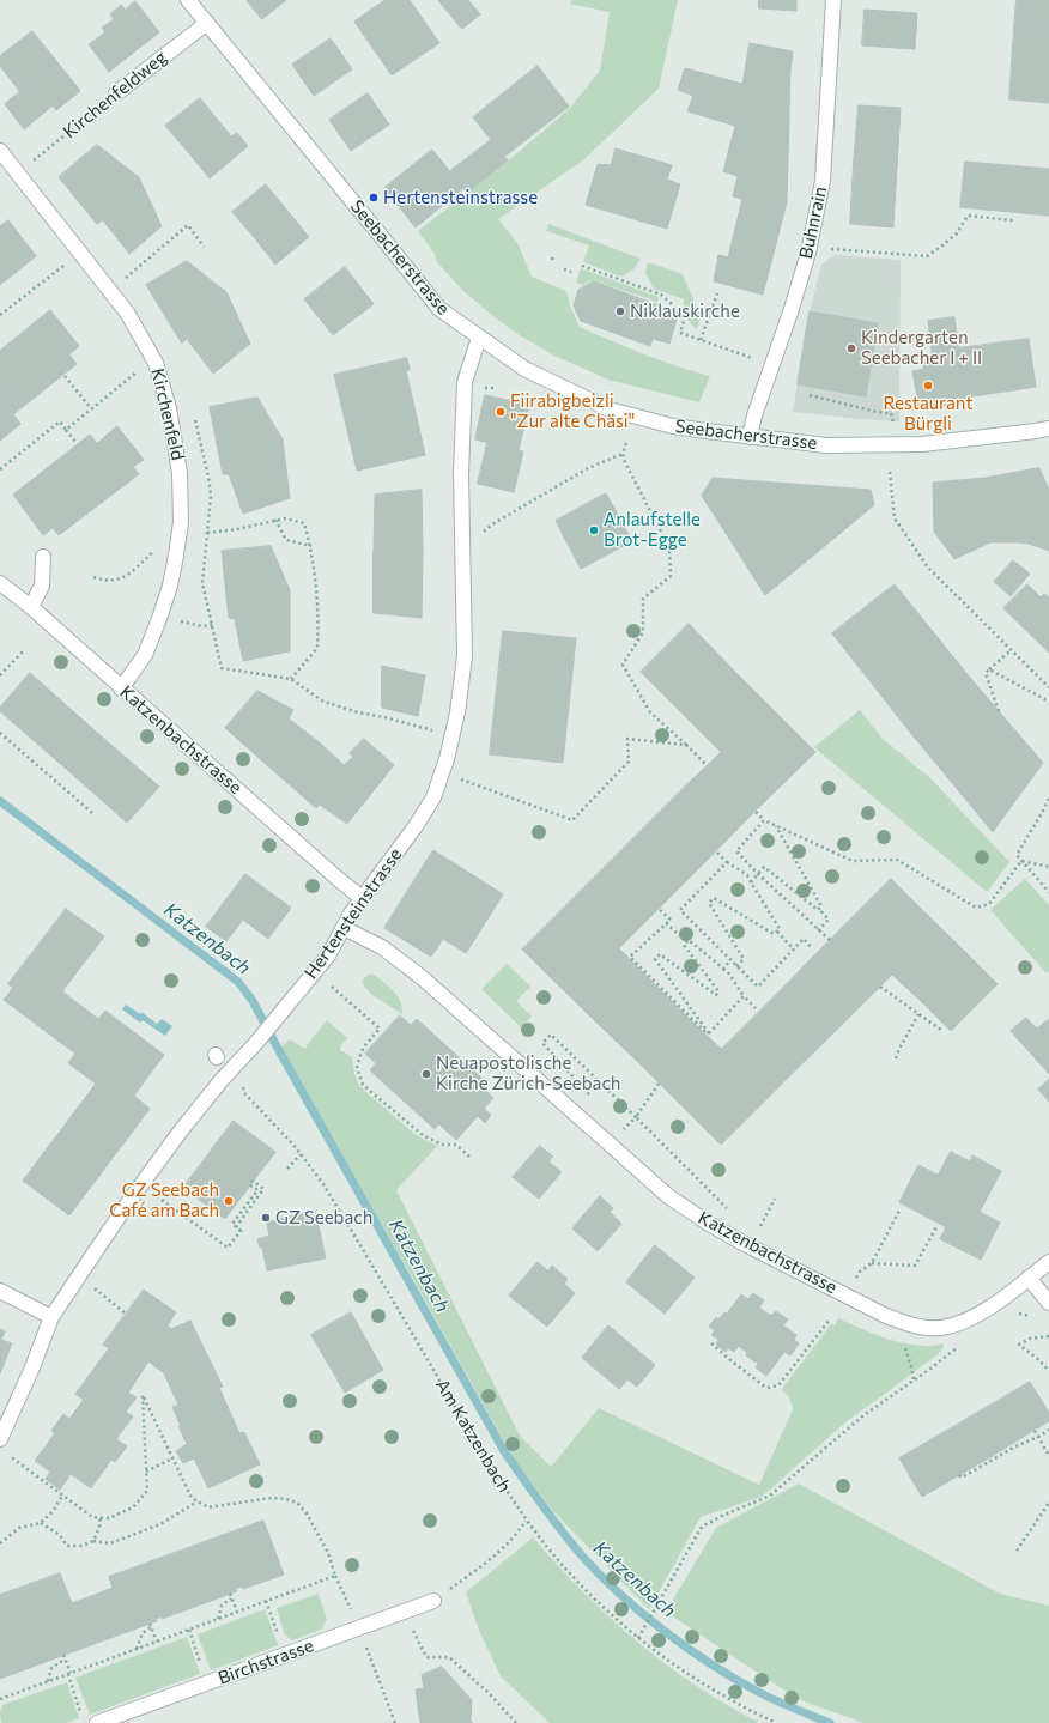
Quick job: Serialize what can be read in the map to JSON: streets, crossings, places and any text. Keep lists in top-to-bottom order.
{
  "streets": {
    "street": [
      "Kirchenfeldweg",
      "Buhnrain",
      "Seebacherstrasse",
      "Kirchenfeld",
      "Katzenbachstrasse",
      "Hertensteinstrasse",
      "Birchstrasse"
    ],
    "path": ["Am Katzenbach"]
  },
  "crossings": [
    ["Kirchenfeldweg", "Seebacherstrasse"],
    ["Buhnrain", "Seebacherstrasse"],
    ["Seebacherstrasse", "Hertensteinstrasse"],
    ["Kirchenfeld", "Katzenbachstrasse"],
    ["Katzenbachstrasse", "Hertensteinstrasse"]
  ],
  "water": ["Katzenbach"],
  "places": [
    "Hertensteinstrasse",
    "Niklauskirche",
    "Kindergarten Seebacher I + II",
    "Restaurant Bürgli",
    "Fiirabigbeizli \"Zur alte Chäsi\"",
    "Anlaufstelle Brot-Egge",
    "Neuapostolische Kirche Zürich-Seebach",
    "GZ Seebach Café am Bach",
    "GZ Seebach"
  ]
}
